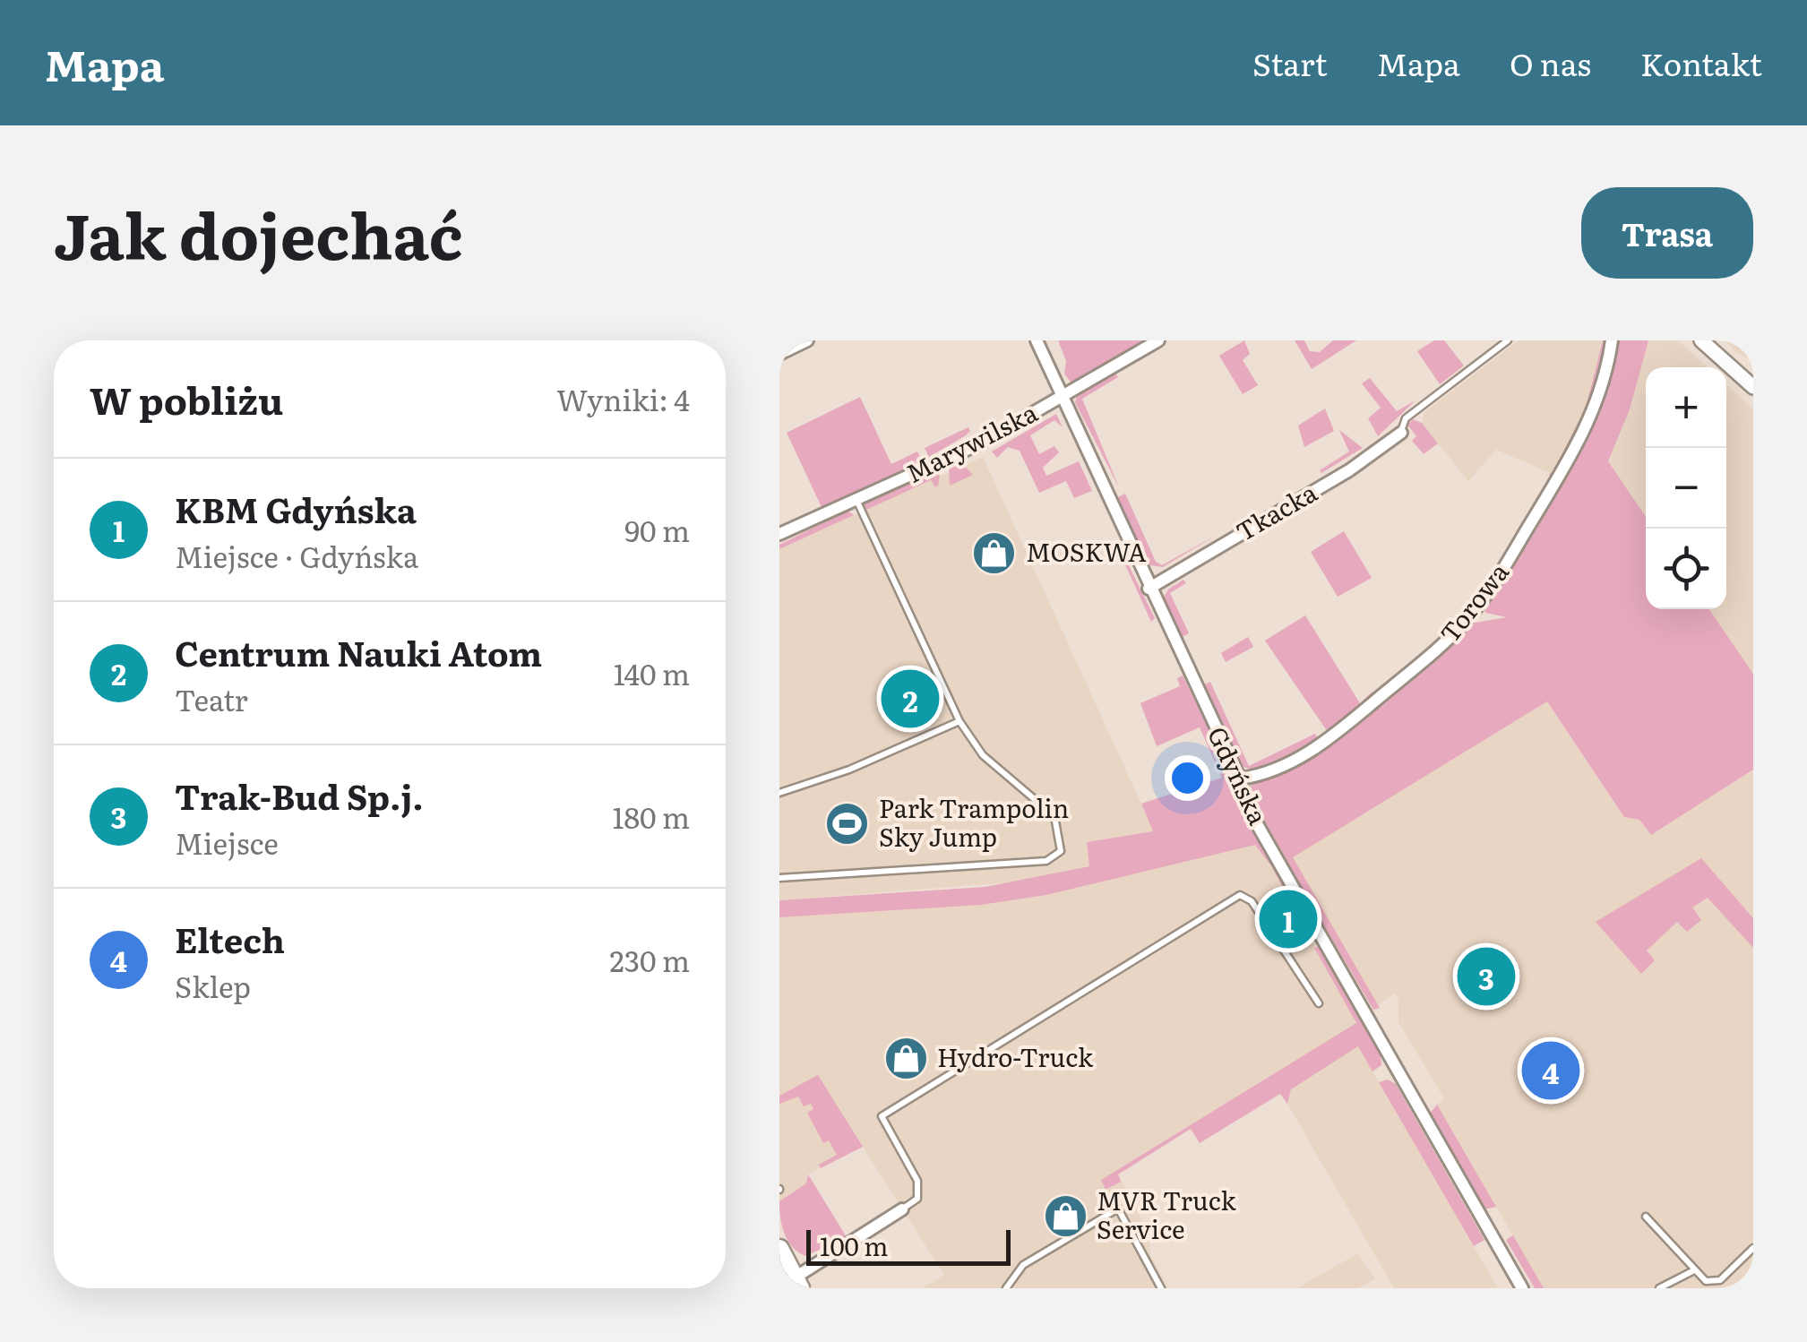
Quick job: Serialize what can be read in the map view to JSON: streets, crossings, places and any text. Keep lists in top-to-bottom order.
{
  "streets": {
    "street": [
      "Marywilska",
      "Tkacka",
      "Torowa",
      "Gdyńska"
    ]
  },
  "crossings": [
    ["Marywilska", "Gdyńska"],
    ["Tkacka", "Gdyńska"],
    ["Torowa", "Gdyńska"]
  ],
  "places": {
    "shop": ["MOSKWA", "Hydro-Truck", "MVR Truck Service"],
    "sports": ["Park Trampolin Sky Jump"]
  },
  "scale_bar": "100 m",
  "page": {
    "header": "Mapa",
    "nav": [
      "Start",
      "Mapa",
      "O nas",
      "Kontakt"
    ],
    "title": "Jak dojechać",
    "buttons": "Trasa",
    "heading": ["W pobliżu", "Wyniki: 4"],
    "map_buttons": ["+", "−"],
    "list": [
      {
        "mark": "1",
        "name": "KBM Gdyńska",
        "note": "Miejsce · Gdyńska",
        "value": "90 m"
      },
      {
        "mark": "2",
        "name": "Centrum Nauki Atom",
        "note": "Teatr",
        "value": "140 m"
      },
      {
        "mark": "3",
        "name": "Trak-Bud Sp.j.",
        "note": "Miejsce",
        "value": "180 m"
      },
      {
        "mark": "4",
        "name": "Eltech",
        "note": "Sklep",
        "value": "230 m"
      }
    ],
    "pins": [
      "2",
      "1",
      "3",
      "4"
    ],
    "scale": "100 m"
  }
}
